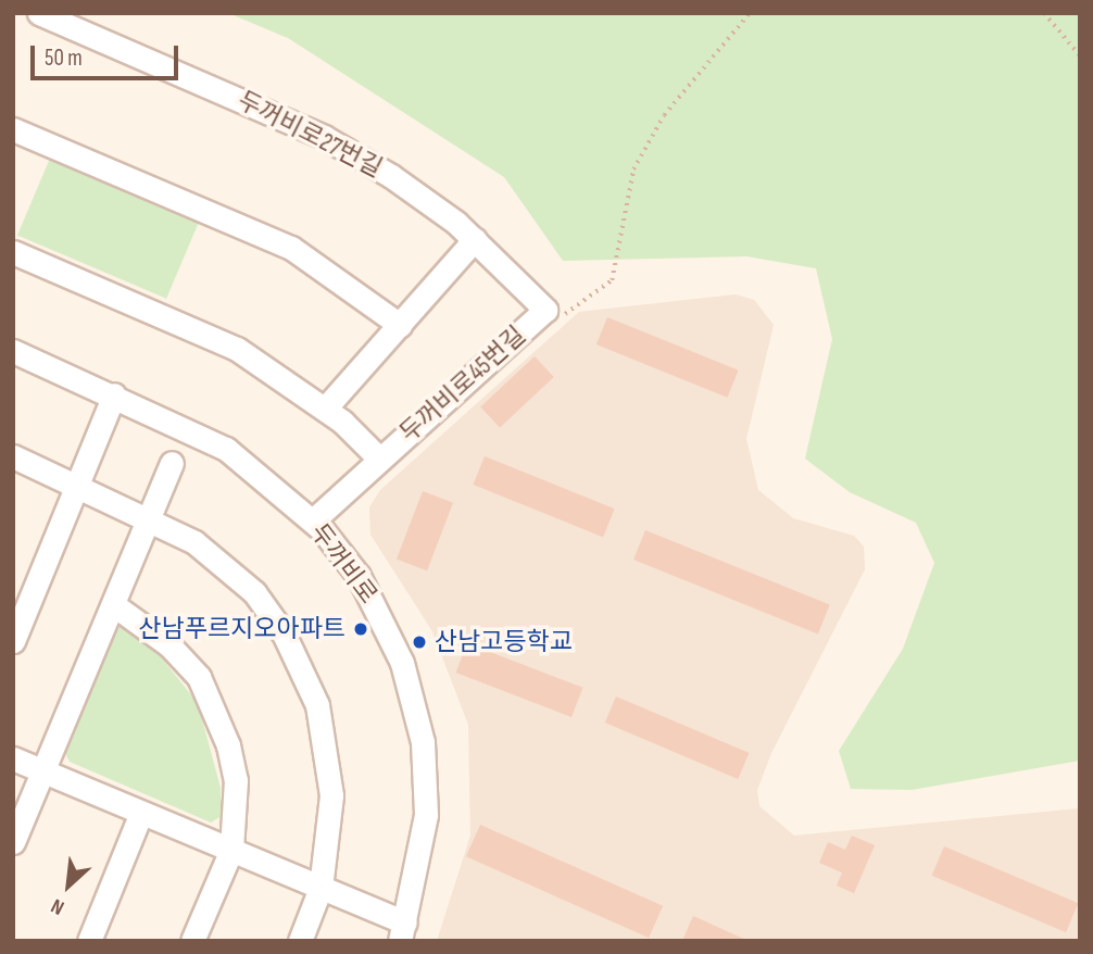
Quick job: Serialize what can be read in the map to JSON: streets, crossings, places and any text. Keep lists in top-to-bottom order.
{
  "streets": {
    "street": ["두꺼비로27번길", "두꺼비로45번길", "두꺼비로"]
  },
  "crossings": [
    ["두꺼비로27번길", "두꺼비로45번길"],
    ["두꺼비로45번길", "두꺼비로"]
  ],
  "places": ["산남푸르지오아파트", "산남고등학교"],
  "scale_bar": "50 m",
  "north": "bottom left"
}
